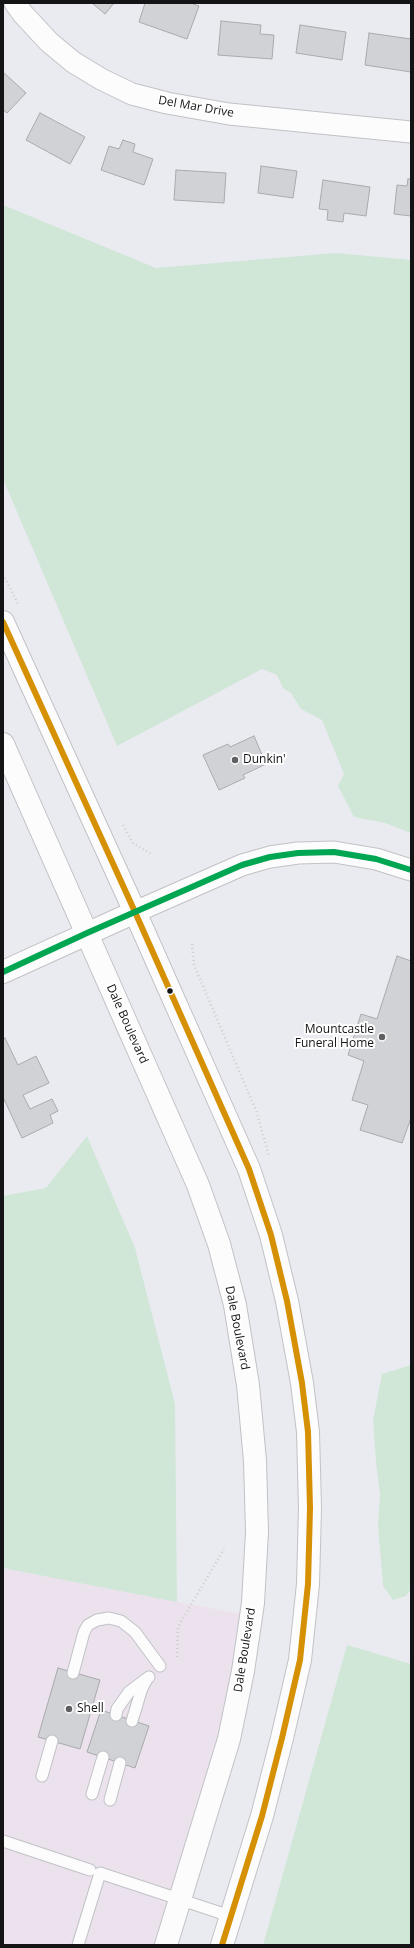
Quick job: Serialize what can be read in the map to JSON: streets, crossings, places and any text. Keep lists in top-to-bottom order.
{
  "streets": {
    "main road": ["Dale Boulevard"],
    "street": ["Del Mar Drive"]
  },
  "places": ["Dunkin'", "Mountcastle Funeral Home", "Shell"]
}
